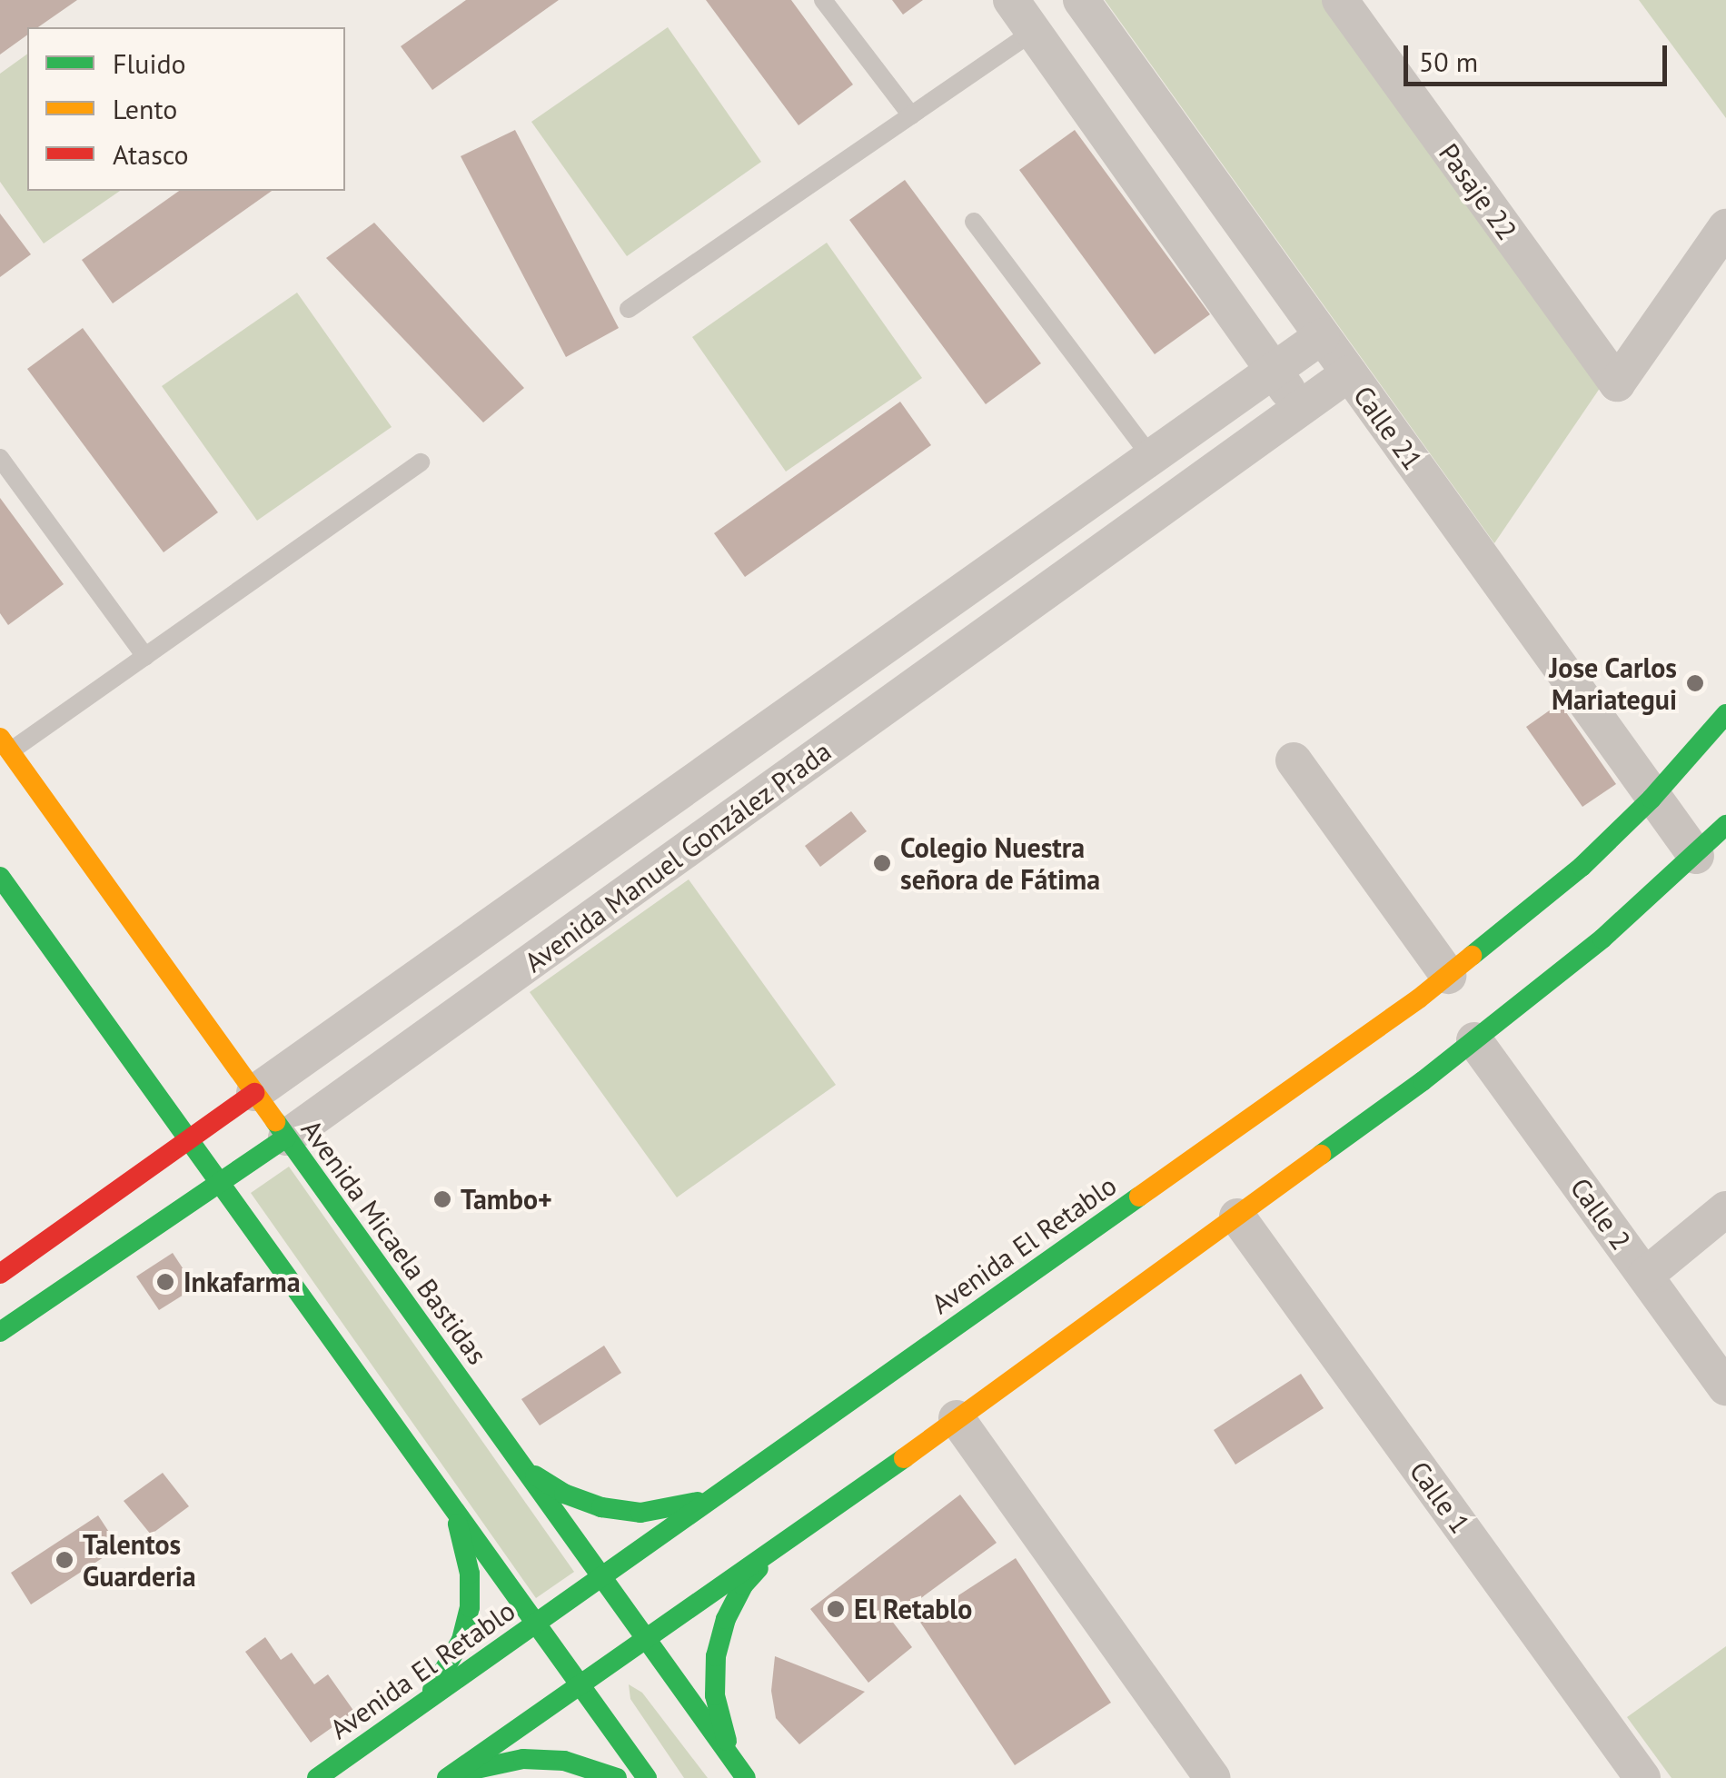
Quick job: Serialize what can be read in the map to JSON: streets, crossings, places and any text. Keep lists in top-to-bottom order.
{
  "streets": {
    "main road": ["Avenida Manuel González Prada", "Avenida Micaela Bastidas", "Avenida El Retablo"],
    "street": [
      "Pasaje 22",
      "Calle 21",
      "Calle 2",
      "Calle 1"
    ]
  },
  "crossings": [
    ["Calle 21", "Avenida Manuel González Prada"],
    ["Calle 21", "Avenida El Retablo"],
    ["Avenida Manuel González Prada", "Avenida Micaela Bastidas"],
    ["Avenida Micaela Bastidas", "Avenida El Retablo"]
  ],
  "places": [
    "Jose Carlos Mariategui",
    "Colegio Nuestra señora de Fátima",
    "Tambo+",
    "Inkafarma",
    "Talentos Guarderia",
    "El Retablo"
  ],
  "legend": ["Fluido", "Lento", "Atasco"],
  "scale_bar": "50 m"
}
